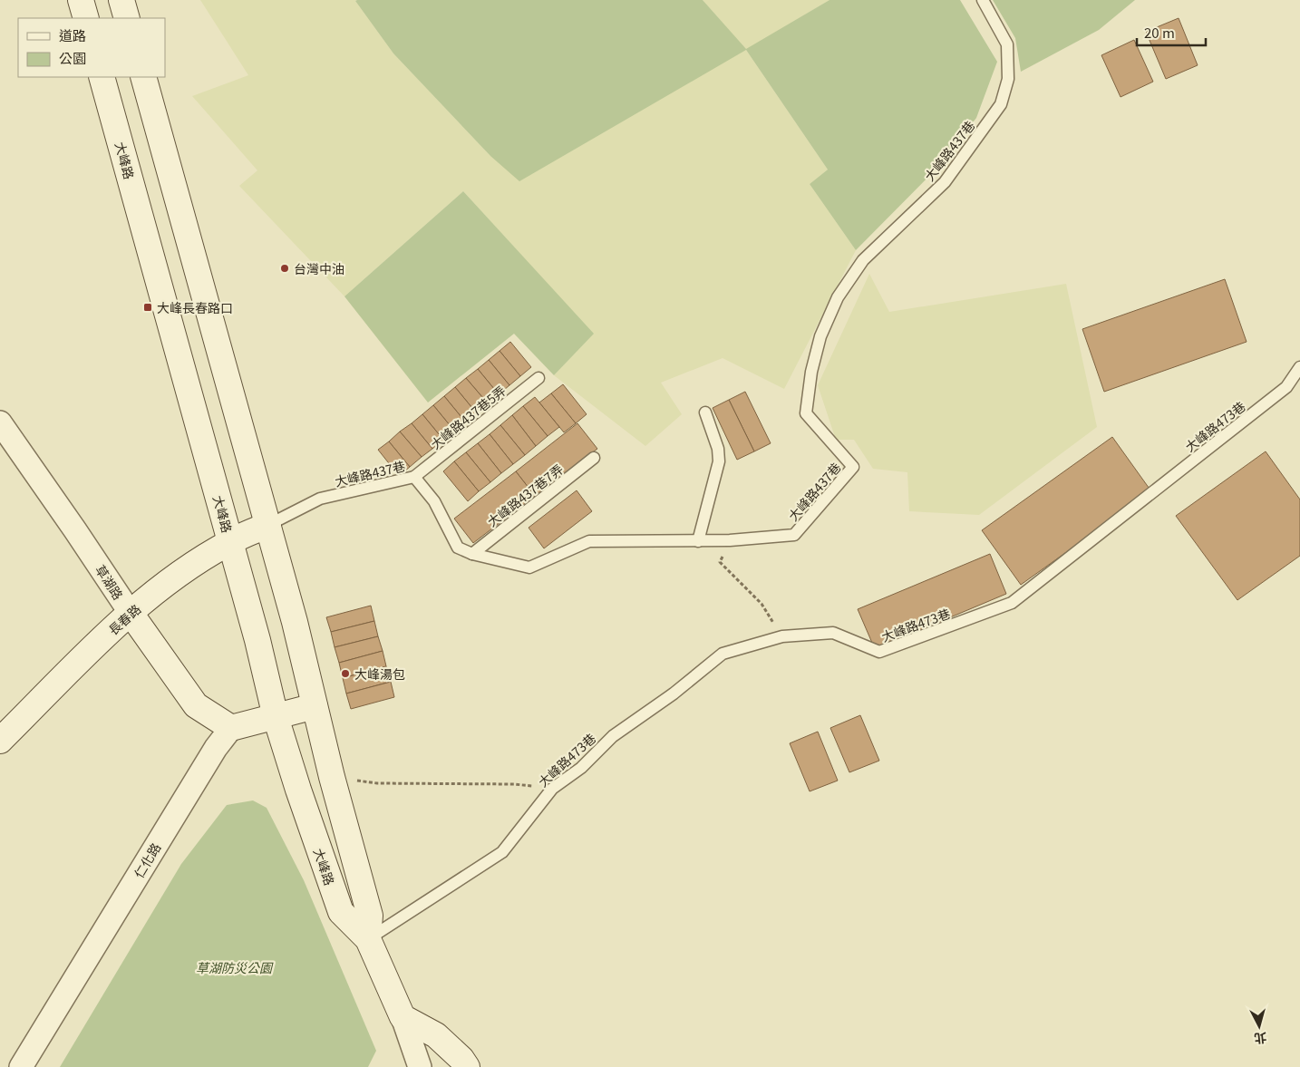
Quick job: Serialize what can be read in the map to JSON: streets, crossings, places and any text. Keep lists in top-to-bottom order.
{
  "streets": {
    "street": [
      "大峰路",
      "草湖路",
      "長春路",
      "仁化路"
    ],
    "lane": [
      "大峰路437巷",
      "大峰路437巷5弄",
      "大峰路473巷",
      "大峰路437巷7弄"
    ]
  },
  "crossings": [
    ["大峰路437巷", "大峰路"],
    ["大峰路437巷", "大峰路437巷5弄"],
    ["大峰路437巷", "大峰路437巷7弄"],
    ["大峰路437巷", "長春路"],
    ["大峰路", "大峰路473巷"],
    ["大峰路", "長春路"],
    ["草湖路", "長春路"],
    ["草湖路", "仁化路"]
  ],
  "parks": ["草湖防災公園"],
  "places": {
    "other": ["台灣中油", "大峰湯包"],
    "transit": ["大峰長春路口"]
  },
  "legend": ["道路", "公園"],
  "scale_bar": "20 m",
  "north": "bottom"
}
